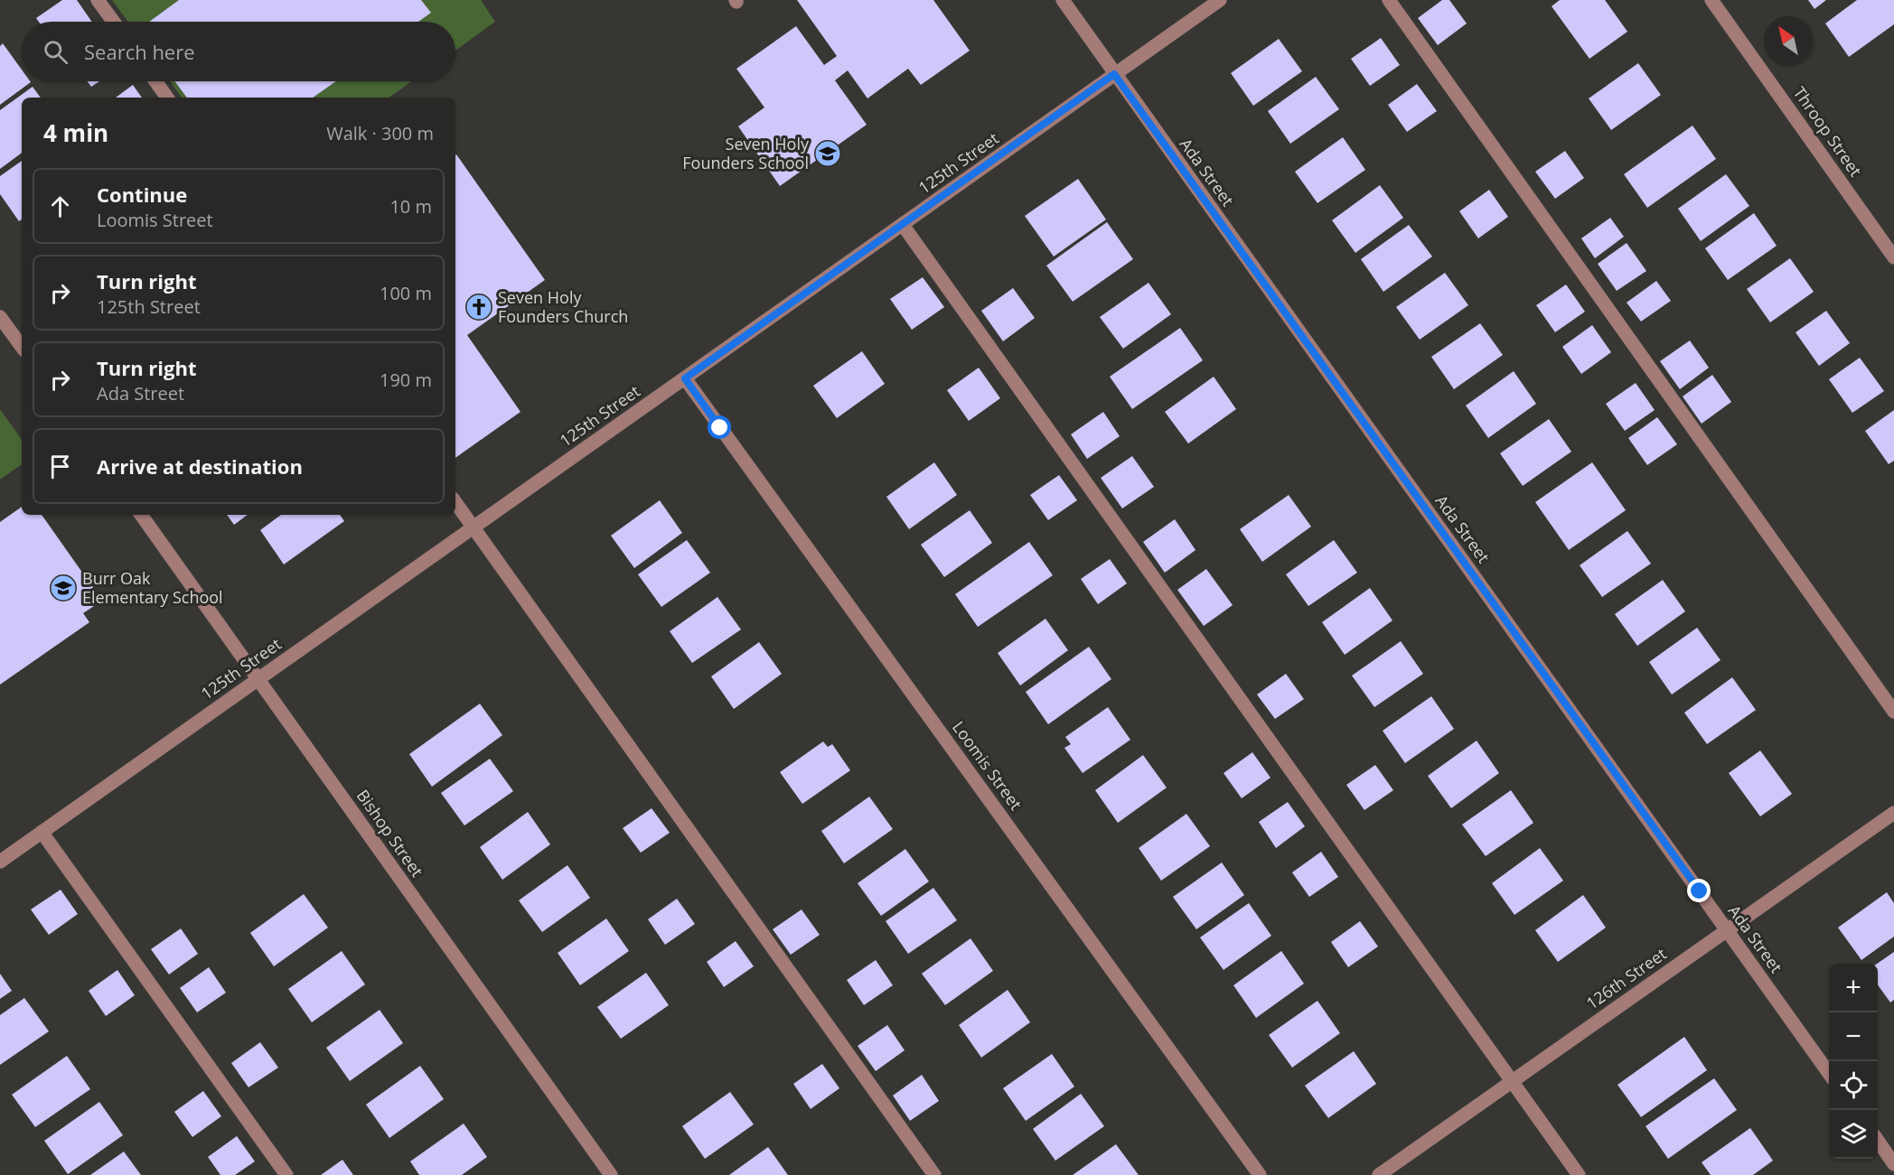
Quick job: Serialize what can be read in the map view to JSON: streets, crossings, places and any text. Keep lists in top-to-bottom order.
{
  "streets": {
    "street": [
      "Throop Street",
      "125th Street",
      "Ada Street",
      "Loomis Street",
      "Bishop Street",
      "126th Street"
    ]
  },
  "crossings": [
    ["125th Street", "Ada Street"],
    ["125th Street", "Loomis Street"],
    ["125th Street", "Bishop Street"],
    ["Ada Street", "126th Street"]
  ],
  "places": {
    "school or university": ["Seven Holy Founders School", "Burr Oak Elementary School"],
    "church": ["Seven Holy Founders Church"]
  },
  "north": "top left",
  "page": {
    "search": "Search here",
    "heading": ["4 min", "Walk · 300 m"],
    "list": [
      ["Continue", "Loomis Street", "10 m"],
      ["Turn right", "125th Street", "100 m"],
      ["Turn right", "Ada Street", "190 m"],
      "Arrive at destination"
    ],
    "map_buttons": ["+", "−"]
  }
}
